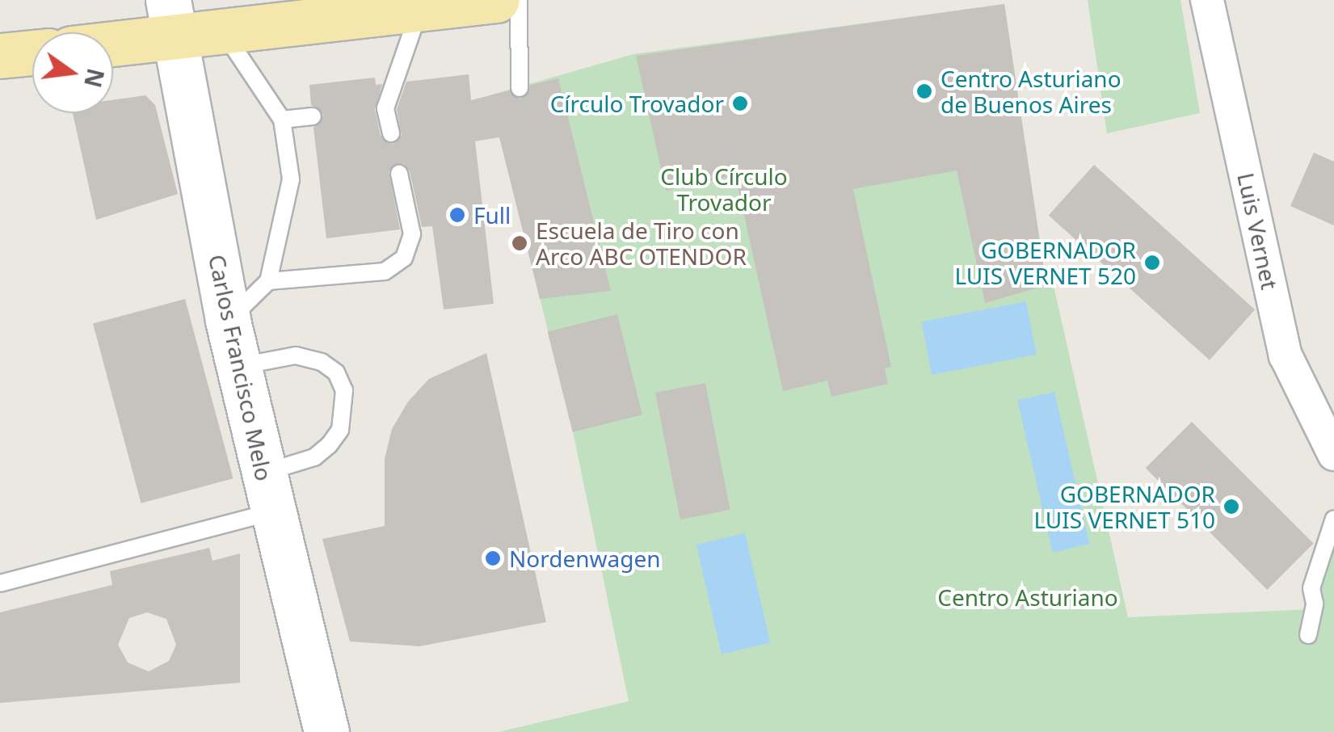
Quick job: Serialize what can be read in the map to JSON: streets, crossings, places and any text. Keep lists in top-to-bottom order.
{
  "streets": {
    "street": ["Luis Vernet", "Carlos Francisco Melo"]
  },
  "parks": ["Club Círculo Trovador", "Centro Asturiano"],
  "places": [
    "Centro Asturiano de Buenos Aires",
    "Círculo Trovador",
    "Full",
    "Escuela de Tiro con Arco ABC OTENDOR",
    "GOBERNADOR LUIS VERNET 520",
    "GOBERNADOR LUIS VERNET 510",
    "Nordenwagen"
  ],
  "north": "right"
}
